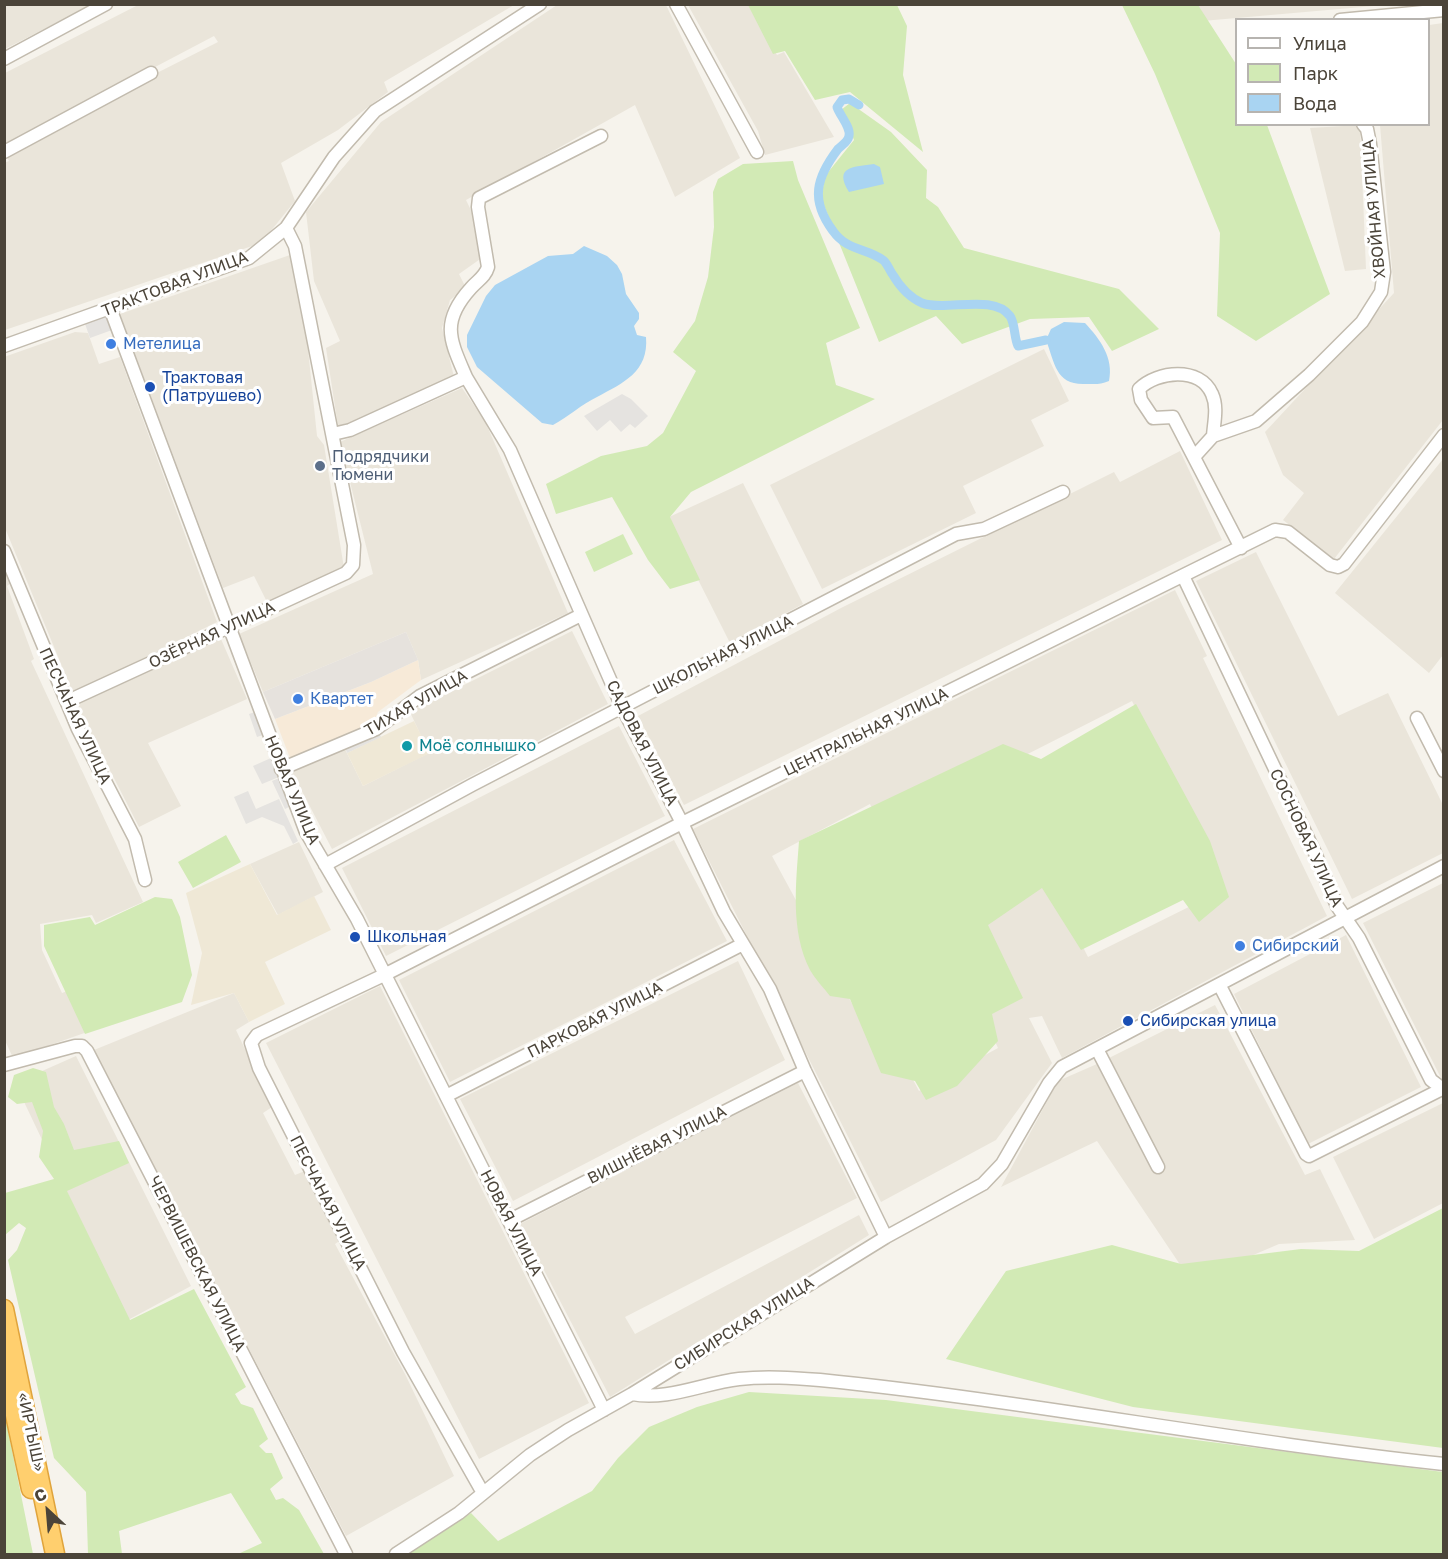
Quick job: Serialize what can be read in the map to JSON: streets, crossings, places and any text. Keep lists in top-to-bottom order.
{
  "streets": {
    "highway": ["«ИРТЫШ»"],
    "street": [
      "ХВОЙНАЯ УЛИЦА",
      "ТРАКТОВАЯ УЛИЦА",
      "ОЗЁРНАЯ УЛИЦА",
      "ШКОЛЬНАЯ УЛИЦА",
      "ТИХАЯ УЛИЦА",
      "ПЕСЧАНАЯ УЛИЦА",
      "ЦЕНТРАЛЬНАЯ УЛИЦА",
      "САДОВАЯ УЛИЦА",
      "НОВАЯ УЛИЦА",
      "СОСНОВАЯ УЛИЦА",
      "ПАРКОВАЯ УЛИЦА",
      "ВИШНЁВАЯ УЛИЦА",
      "ЧЕРВИШЕВСКАЯ УЛИЦА",
      "СИБИРСКАЯ УЛИЦА"
    ]
  },
  "crossings": [
    ["ТРАКТОВАЯ УЛИЦА", "НОВАЯ УЛИЦА"],
    ["ОЗЁРНАЯ УЛИЦА", "ПЕСЧАНАЯ УЛИЦА"],
    ["ОЗЁРНАЯ УЛИЦА", "НОВАЯ УЛИЦА"],
    ["ШКОЛЬНАЯ УЛИЦА", "САДОВАЯ УЛИЦА"],
    ["ШКОЛЬНАЯ УЛИЦА", "НОВАЯ УЛИЦА"],
    ["ТИХАЯ УЛИЦА", "САДОВАЯ УЛИЦА"],
    ["ТИХАЯ УЛИЦА", "НОВАЯ УЛИЦА"],
    ["ПЕСЧАНАЯ УЛИЦА", "ЦЕНТРАЛЬНАЯ УЛИЦА"],
    ["ПЕСЧАНАЯ УЛИЦА", "НОВАЯ УЛИЦА"],
    ["ПЕСЧАНАЯ УЛИЦА", "СИБИРСКАЯ УЛИЦА"],
    ["ЦЕНТРАЛЬНАЯ УЛИЦА", "САДОВАЯ УЛИЦА"],
    ["ЦЕНТРАЛЬНАЯ УЛИЦА", "НОВАЯ УЛИЦА"],
    ["ЦЕНТРАЛЬНАЯ УЛИЦА", "СОСНОВАЯ УЛИЦА"],
    ["САДОВАЯ УЛИЦА", "ПАРКОВАЯ УЛИЦА"],
    ["САДОВАЯ УЛИЦА", "ВИШНЁВАЯ УЛИЦА"],
    ["САДОВАЯ УЛИЦА", "СИБИРСКАЯ УЛИЦА"],
    ["НОВАЯ УЛИЦА", "ПАРКОВАЯ УЛИЦА"],
    ["НОВАЯ УЛИЦА", "ВИШНЁВАЯ УЛИЦА"],
    ["НОВАЯ УЛИЦА", "СИБИРСКАЯ УЛИЦА"],
    ["СОСНОВАЯ УЛИЦА", "СИБИРСКАЯ УЛИЦА"]
  ],
  "places": [
    "Метелица",
    "Трактовая (Патрушево)",
    "Подрядчики Тюмени",
    "Квартет",
    "Моё солнышко",
    "Школьная",
    "Сибирский",
    "Сибирская улица"
  ],
  "legend": ["Улица", "Парк", "Вода"],
  "north": "top left"
}
